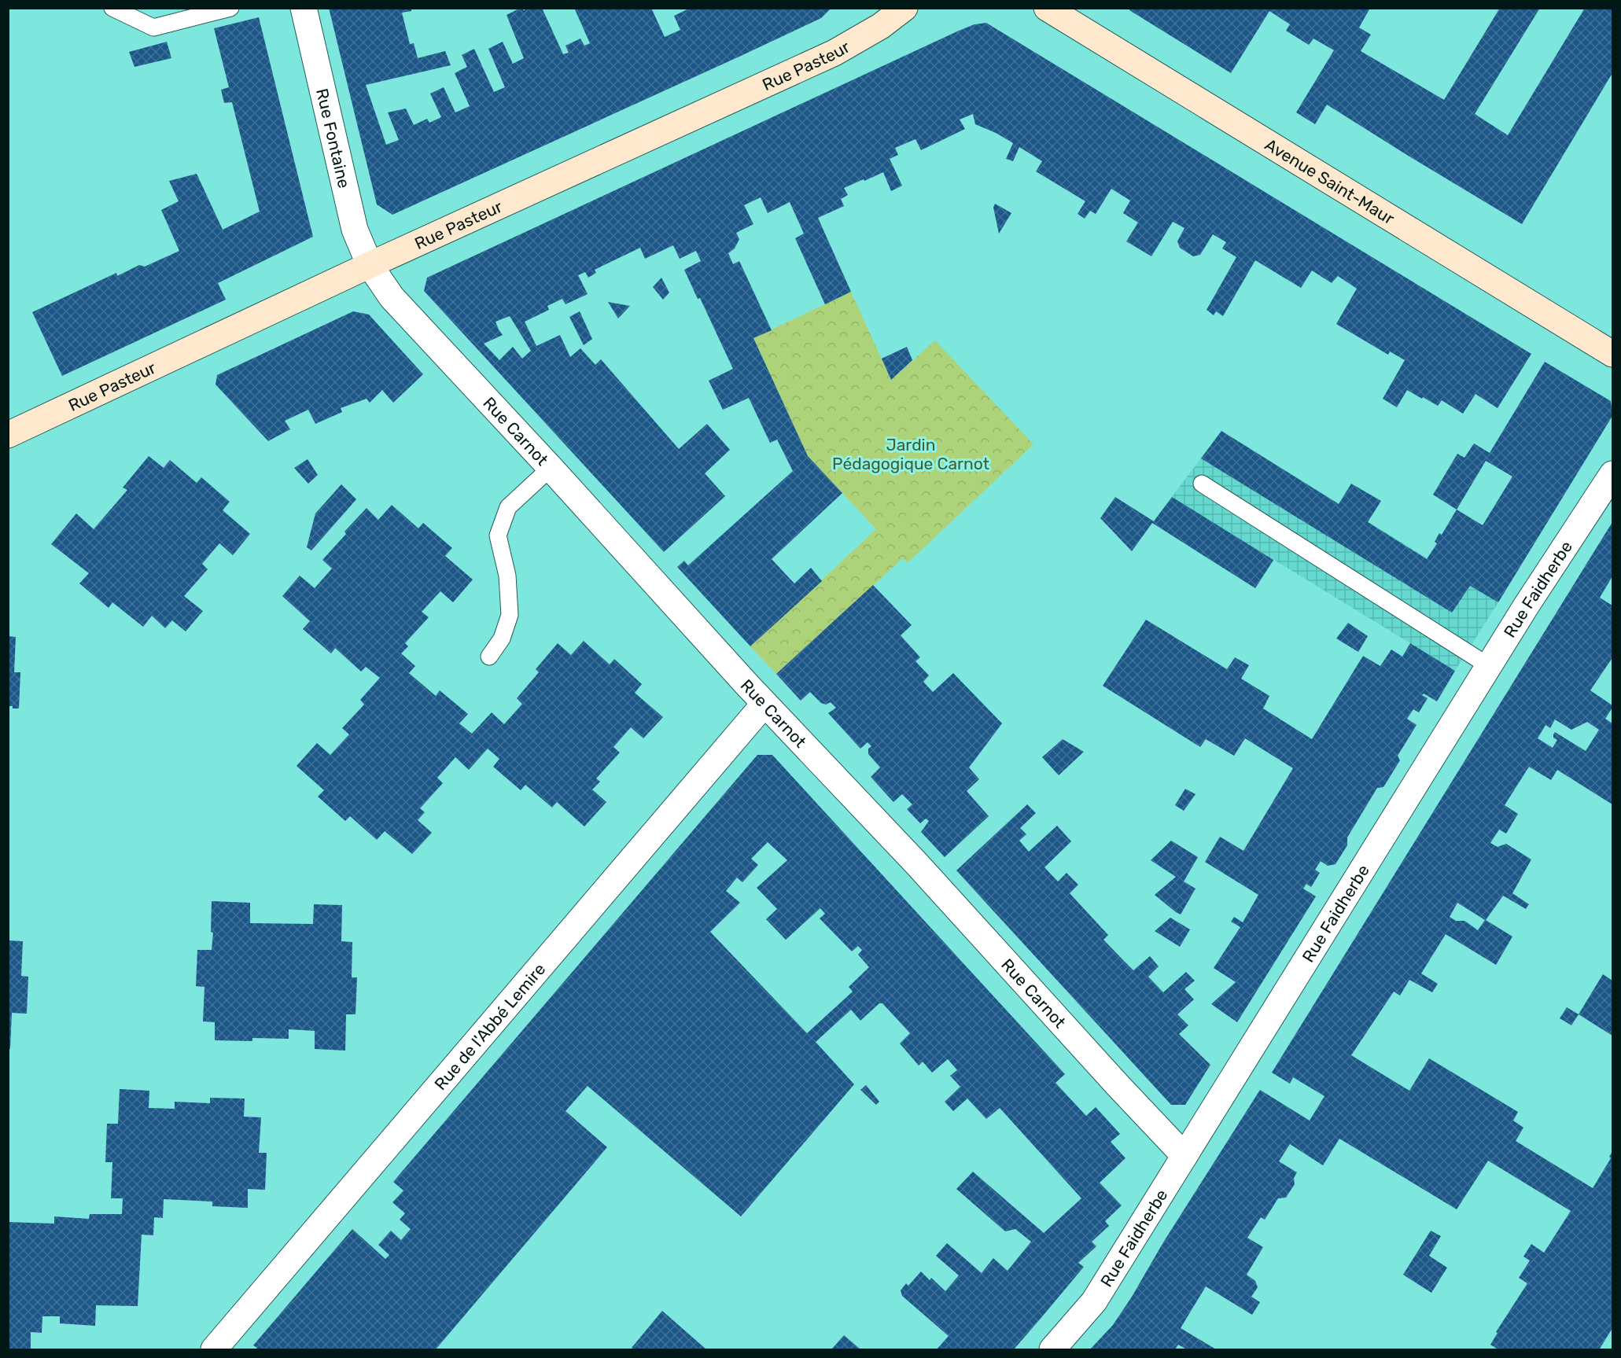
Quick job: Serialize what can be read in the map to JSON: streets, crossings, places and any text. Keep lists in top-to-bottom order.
{
  "streets": {
    "street": [
      "Rue Pasteur",
      "Rue Fontaine",
      "Avenue Saint-Maur",
      "Rue Carnot",
      "Rue Faidherbe",
      "Rue de l'Abbé Lemire"
    ]
  },
  "crossings": [
    ["Rue Pasteur", "Rue Fontaine"],
    ["Rue Pasteur", "Rue Carnot"],
    ["Rue Fontaine", "Rue Carnot"],
    ["Rue Carnot", "Rue Faidherbe"],
    ["Rue Carnot", "Rue de l'Abbé Lemire"]
  ],
  "parks": ["Jardin Pédagogique Carnot"]
}
